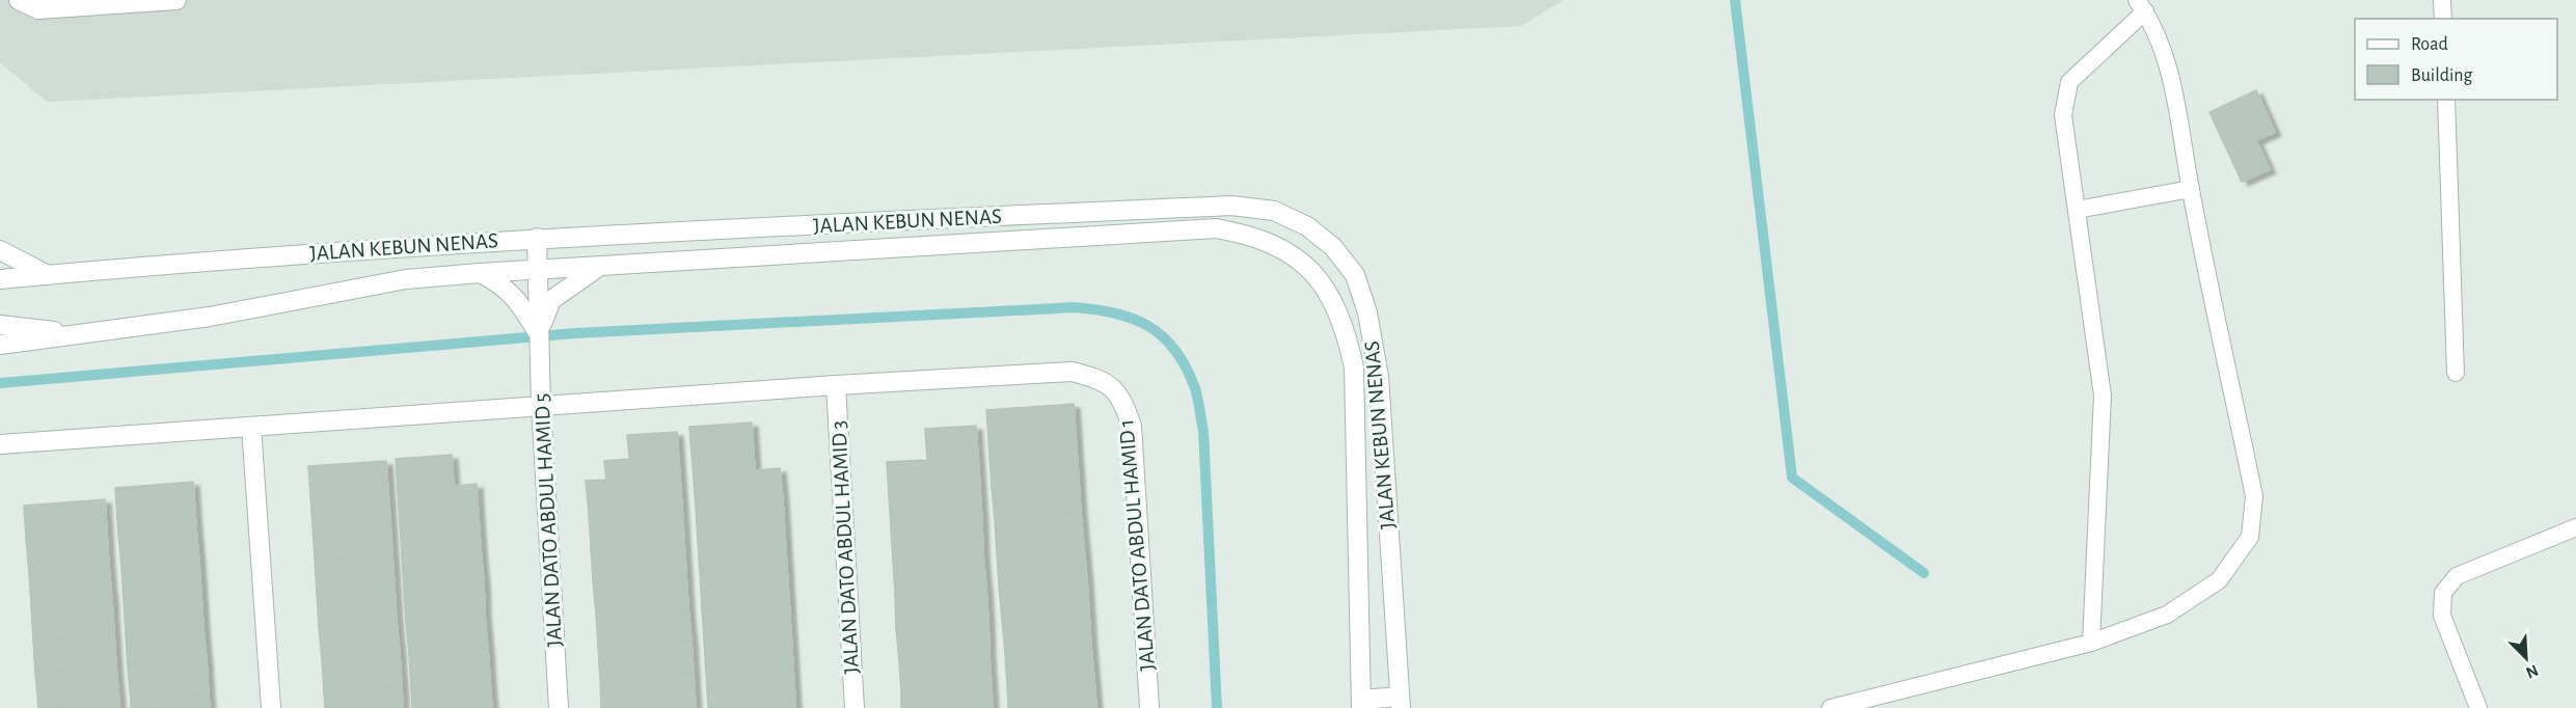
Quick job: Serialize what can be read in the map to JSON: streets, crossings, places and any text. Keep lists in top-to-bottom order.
{
  "streets": {
    "street": [
      "JALAN KEBUN NENAS",
      "JALAN DATO ABDUL HAMID 5",
      "JALAN DATO ABDUL HAMID 1",
      "JALAN DATO ABDUL HAMID 3"
    ]
  },
  "crossings": [
    ["JALAN KEBUN NENAS", "JALAN DATO ABDUL HAMID 5"],
    ["JALAN DATO ABDUL HAMID 1", "JALAN DATO ABDUL HAMID 3"]
  ],
  "legend": ["Road", "Building"],
  "north": "bottom right"
}
